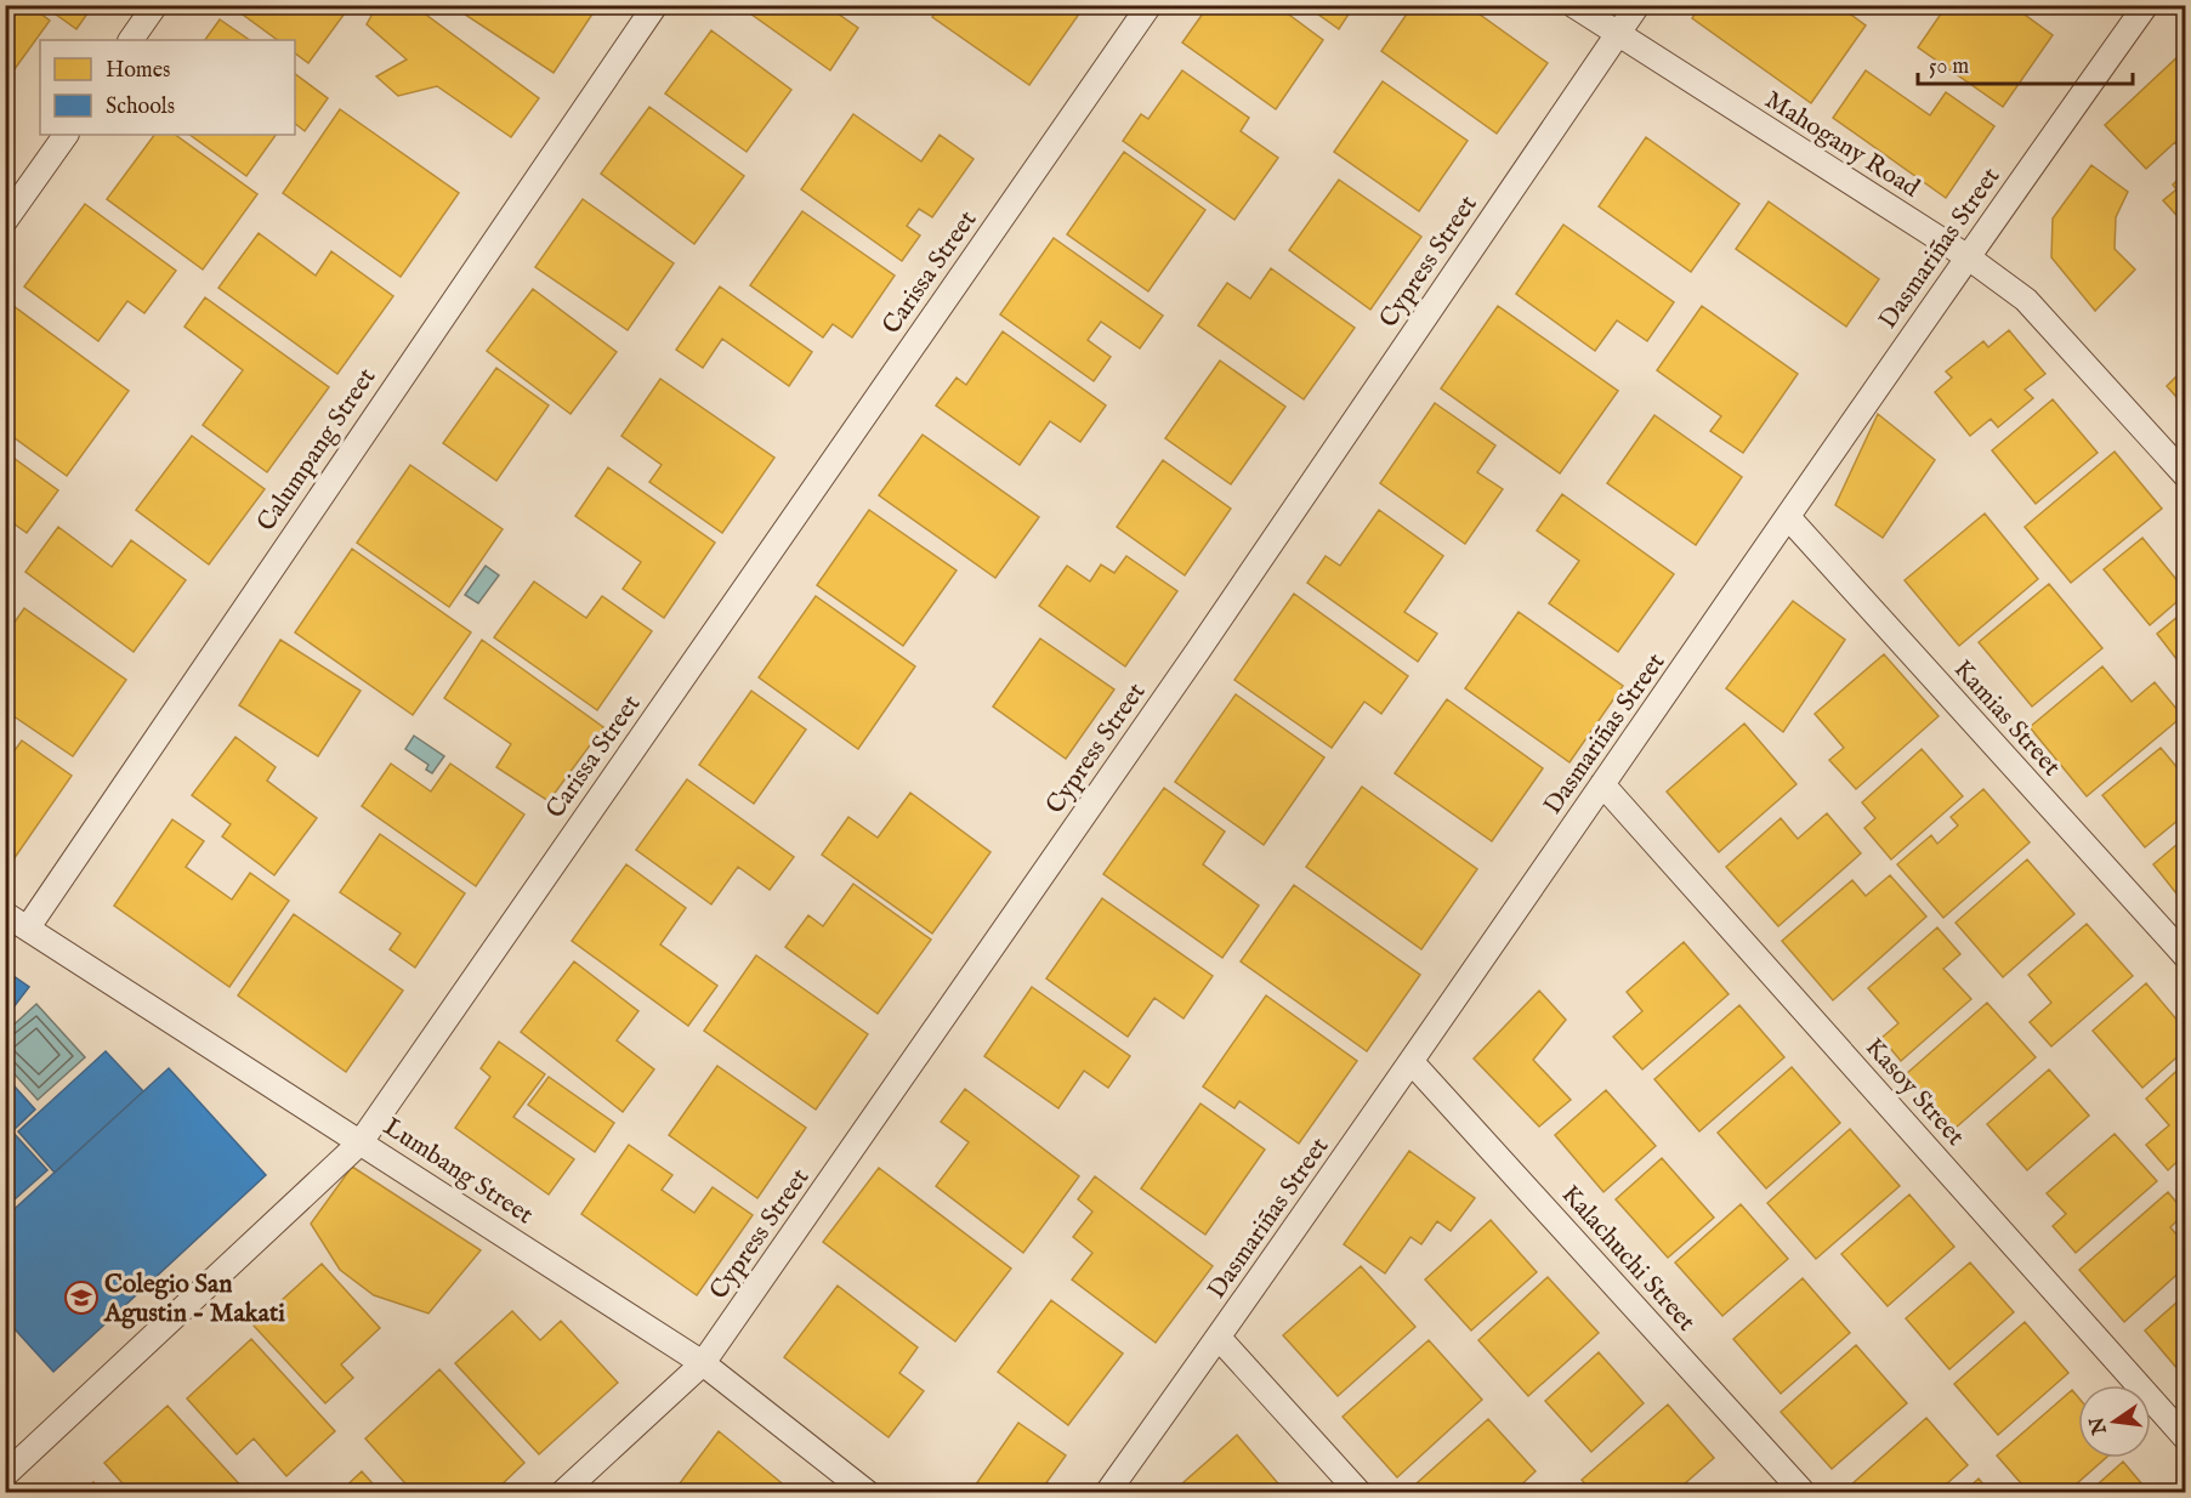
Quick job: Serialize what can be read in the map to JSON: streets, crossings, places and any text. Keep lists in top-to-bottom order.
{
  "streets": {
    "street": [
      "Mahogany Road",
      "Dasmariñas Street",
      "Cypress Street",
      "Carissa Street",
      "Calumpang Street",
      "Kamias Street",
      "Kasoy Street",
      "Lumbang Street",
      "Kalachuchi Street"
    ]
  },
  "crossings": [
    ["Mahogany Road", "Dasmariñas Street"],
    ["Mahogany Road", "Cypress Street"],
    ["Dasmariñas Street", "Kamias Street"],
    ["Dasmariñas Street", "Kasoy Street"],
    ["Dasmariñas Street", "Kalachuchi Street"],
    ["Cypress Street", "Lumbang Street"],
    ["Carissa Street", "Lumbang Street"],
    ["Calumpang Street", "Lumbang Street"]
  ],
  "places": {
    "school or university": ["Colegio San Agustin - Makati"]
  },
  "legend": ["Homes", "Schools"],
  "scale_bar": "50 m",
  "north": "left"
}
